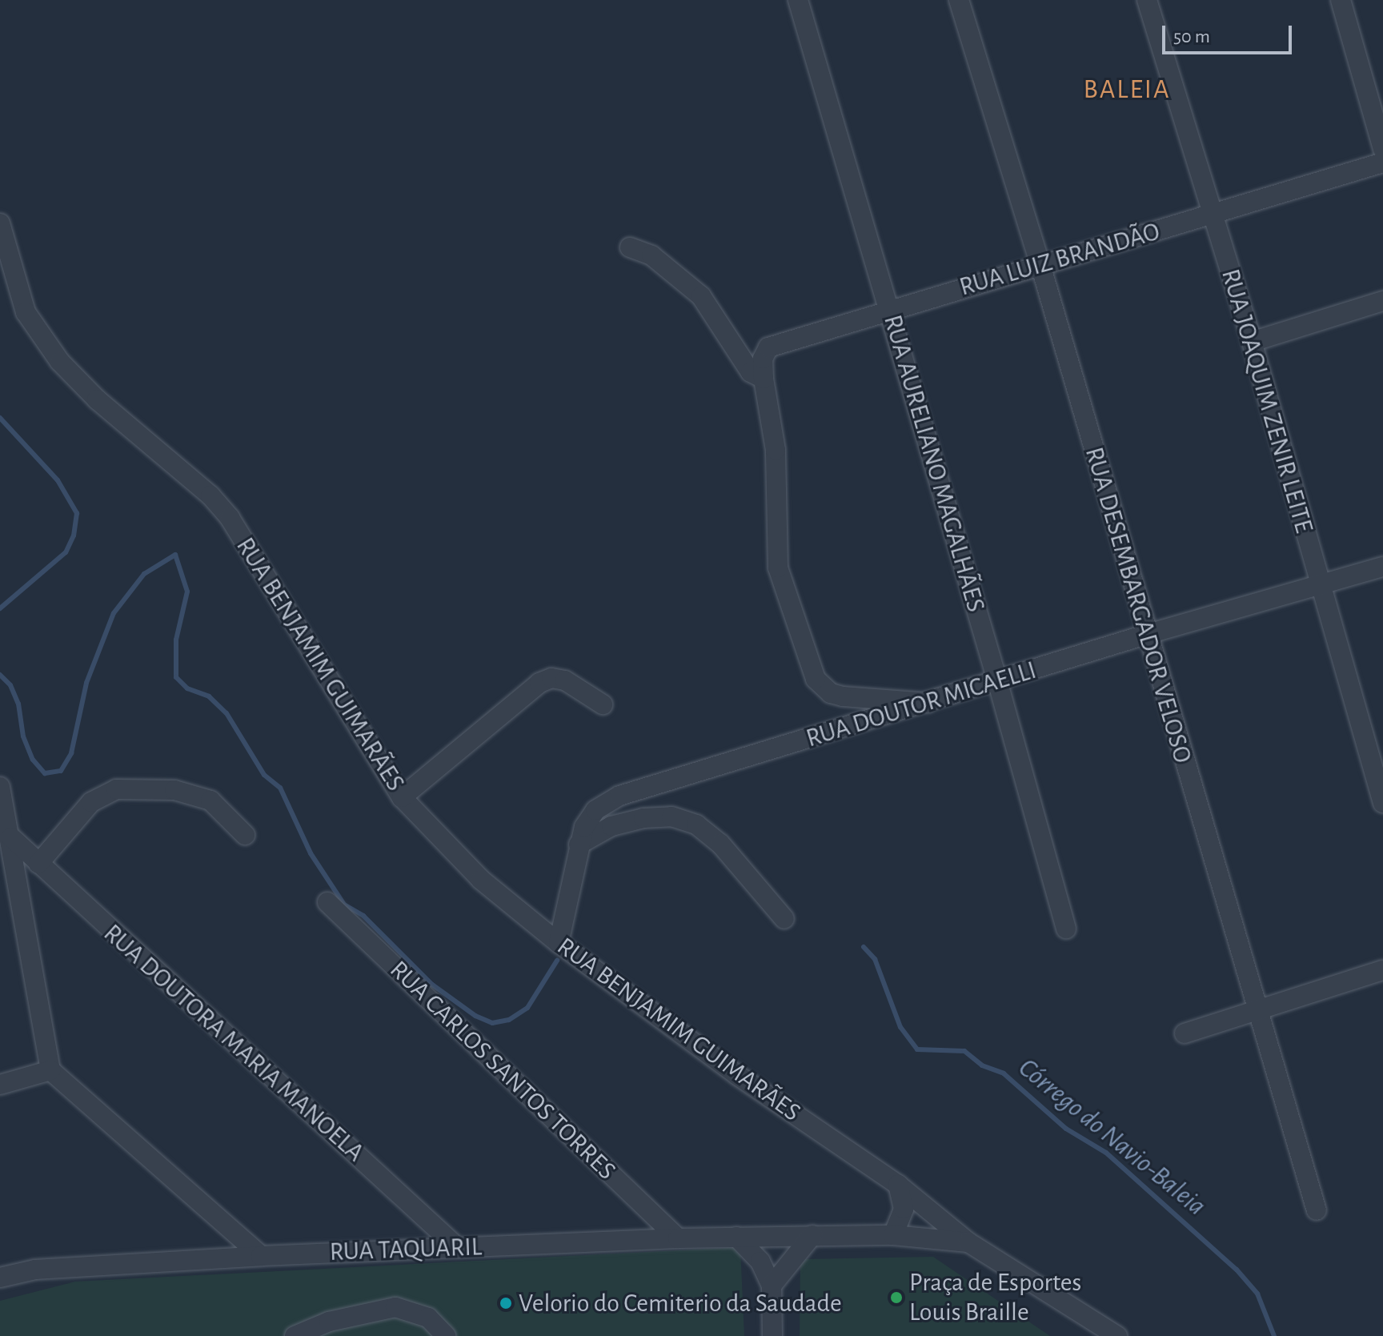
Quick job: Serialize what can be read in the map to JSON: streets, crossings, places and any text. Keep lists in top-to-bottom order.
{
  "streets": {
    "street": [
      "RUA LUIZ BRANDÃO",
      "RUA JOAQUIM ZENIR LEITE",
      "RUA AURELIANO MAGALHÃES",
      "RUA DESEMBARGADOR VELOSO",
      "RUA BENJAMIM GUIMARÃES",
      "RUA DOUTOR MICAELLI",
      "RUA DOUTORA MARIA MANOELA",
      "RUA CARLOS SANTOS TORRES",
      "RUA TAQUARIL"
    ]
  },
  "crossings": [
    ["RUA LUIZ BRANDÃO", "RUA JOAQUIM ZENIR LEITE"],
    ["RUA LUIZ BRANDÃO", "RUA AURELIANO MAGALHÃES"],
    ["RUA LUIZ BRANDÃO", "RUA DESEMBARGADOR VELOSO"],
    ["RUA JOAQUIM ZENIR LEITE", "RUA DOUTOR MICAELLI"],
    ["RUA AURELIANO MAGALHÃES", "RUA DOUTOR MICAELLI"],
    ["RUA DESEMBARGADOR VELOSO", "RUA DOUTOR MICAELLI"],
    ["RUA BENJAMIM GUIMARÃES", "RUA DOUTOR MICAELLI"],
    ["RUA BENJAMIM GUIMARÃES", "RUA TAQUARIL"],
    ["RUA DOUTORA MARIA MANOELA", "RUA TAQUARIL"],
    ["RUA CARLOS SANTOS TORRES", "RUA TAQUARIL"]
  ],
  "districts": ["BALEIA"],
  "water": ["Córrego do Navio-Baleia"],
  "places": ["Praça de Esportes Louis Braille", "Velorio do Cemiterio da Saudade"],
  "scale_bar": "50 m"
}
